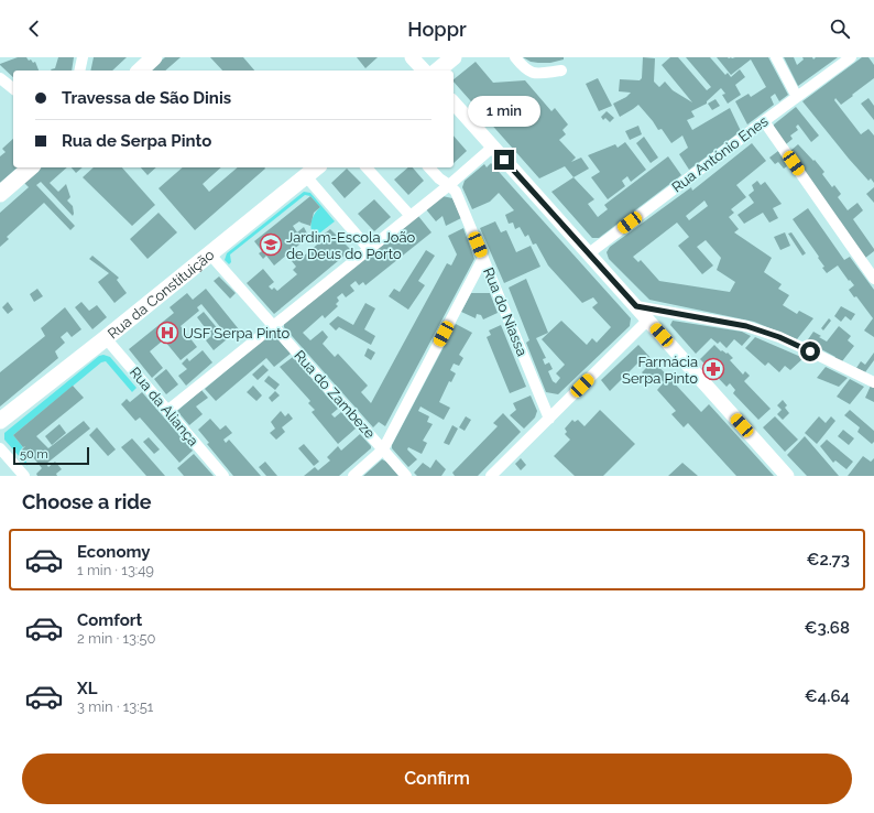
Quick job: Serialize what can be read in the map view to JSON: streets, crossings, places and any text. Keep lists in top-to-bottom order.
{
  "streets": {
    "main road": ["Rua da Constituição"],
    "street": [
      "Rua António Enes",
      "Rua do Niassa",
      "Rua do Zambeze",
      "Rua da Aliança"
    ]
  },
  "crossings": [
    ["Rua da Constituição", "Rua do Zambeze"],
    ["Rua da Constituição", "Rua da Aliança"]
  ],
  "places": {
    "school or university": ["Jardim-Escola João de Deus do Porto"],
    "hospital": ["USF Serpa Pinto"],
    "pharmacy": ["Farmácia Serpa Pinto"]
  },
  "scale_bar": "50 m",
  "page": {
    "header": "Hoppr",
    "banner": ["Travessa de São Dinis", "Rua de Serpa Pinto"],
    "bubble": "1 min",
    "scale": "50 m",
    "heading": "Choose a ride",
    "list": [
      {
        "name": "Economy",
        "note": "1 min · 13:49",
        "value": "€2.73"
      },
      {
        "name": "Comfort",
        "note": "2 min · 13:50",
        "value": "€3.68"
      },
      {
        "name": "XL",
        "note": "3 min · 13:51",
        "value": "€4.64"
      }
    ],
    "buttons": "Confirm"
  }
}
